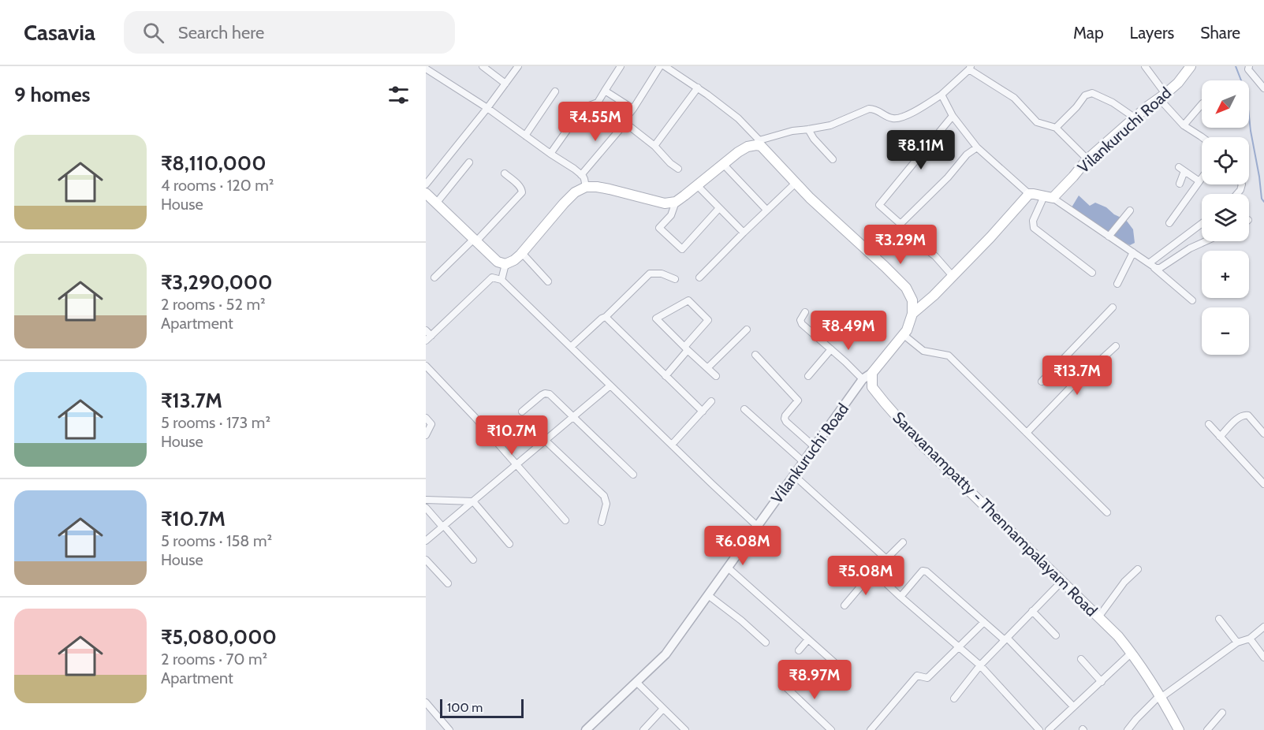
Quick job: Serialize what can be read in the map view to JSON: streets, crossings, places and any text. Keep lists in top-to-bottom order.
{
  "streets": {
    "main road": ["Vilankuruchi Road", "Saravanampatty - Thennampalayam Road"]
  },
  "crossings": [
    ["Vilankuruchi Road", "Saravanampatty - Thennampalayam Road"]
  ],
  "scale_bar": "100 m",
  "north": "bottom left",
  "page": {
    "header": "Casavia",
    "search": "Search here",
    "nav": ["Map", "Layers", "Share"],
    "heading": "9 homes",
    "map_buttons": ["+", "−"],
    "price": [
      "₹4.55M",
      "₹8.11M",
      "₹3.29M",
      "₹8.49M",
      "₹13.7M",
      "₹10.7M",
      "₹6.08M",
      "₹5.08M",
      "₹8.97M"
    ],
    "list": [
      {
        "name": "₹8,110,000",
        "note": "4 rooms · 120 m² · House"
      },
      {
        "name": "₹3,290,000",
        "note": "2 rooms · 52 m² · Apartment"
      },
      {
        "name": "₹13.7M",
        "note": "5 rooms · 173 m² · House"
      },
      {
        "name": "₹10.7M",
        "note": "5 rooms · 158 m² · House"
      },
      {
        "name": "₹5,080,000",
        "note": "2 rooms · 70 m² · Apartment"
      }
    ],
    "scale": "100 m"
  }
}
